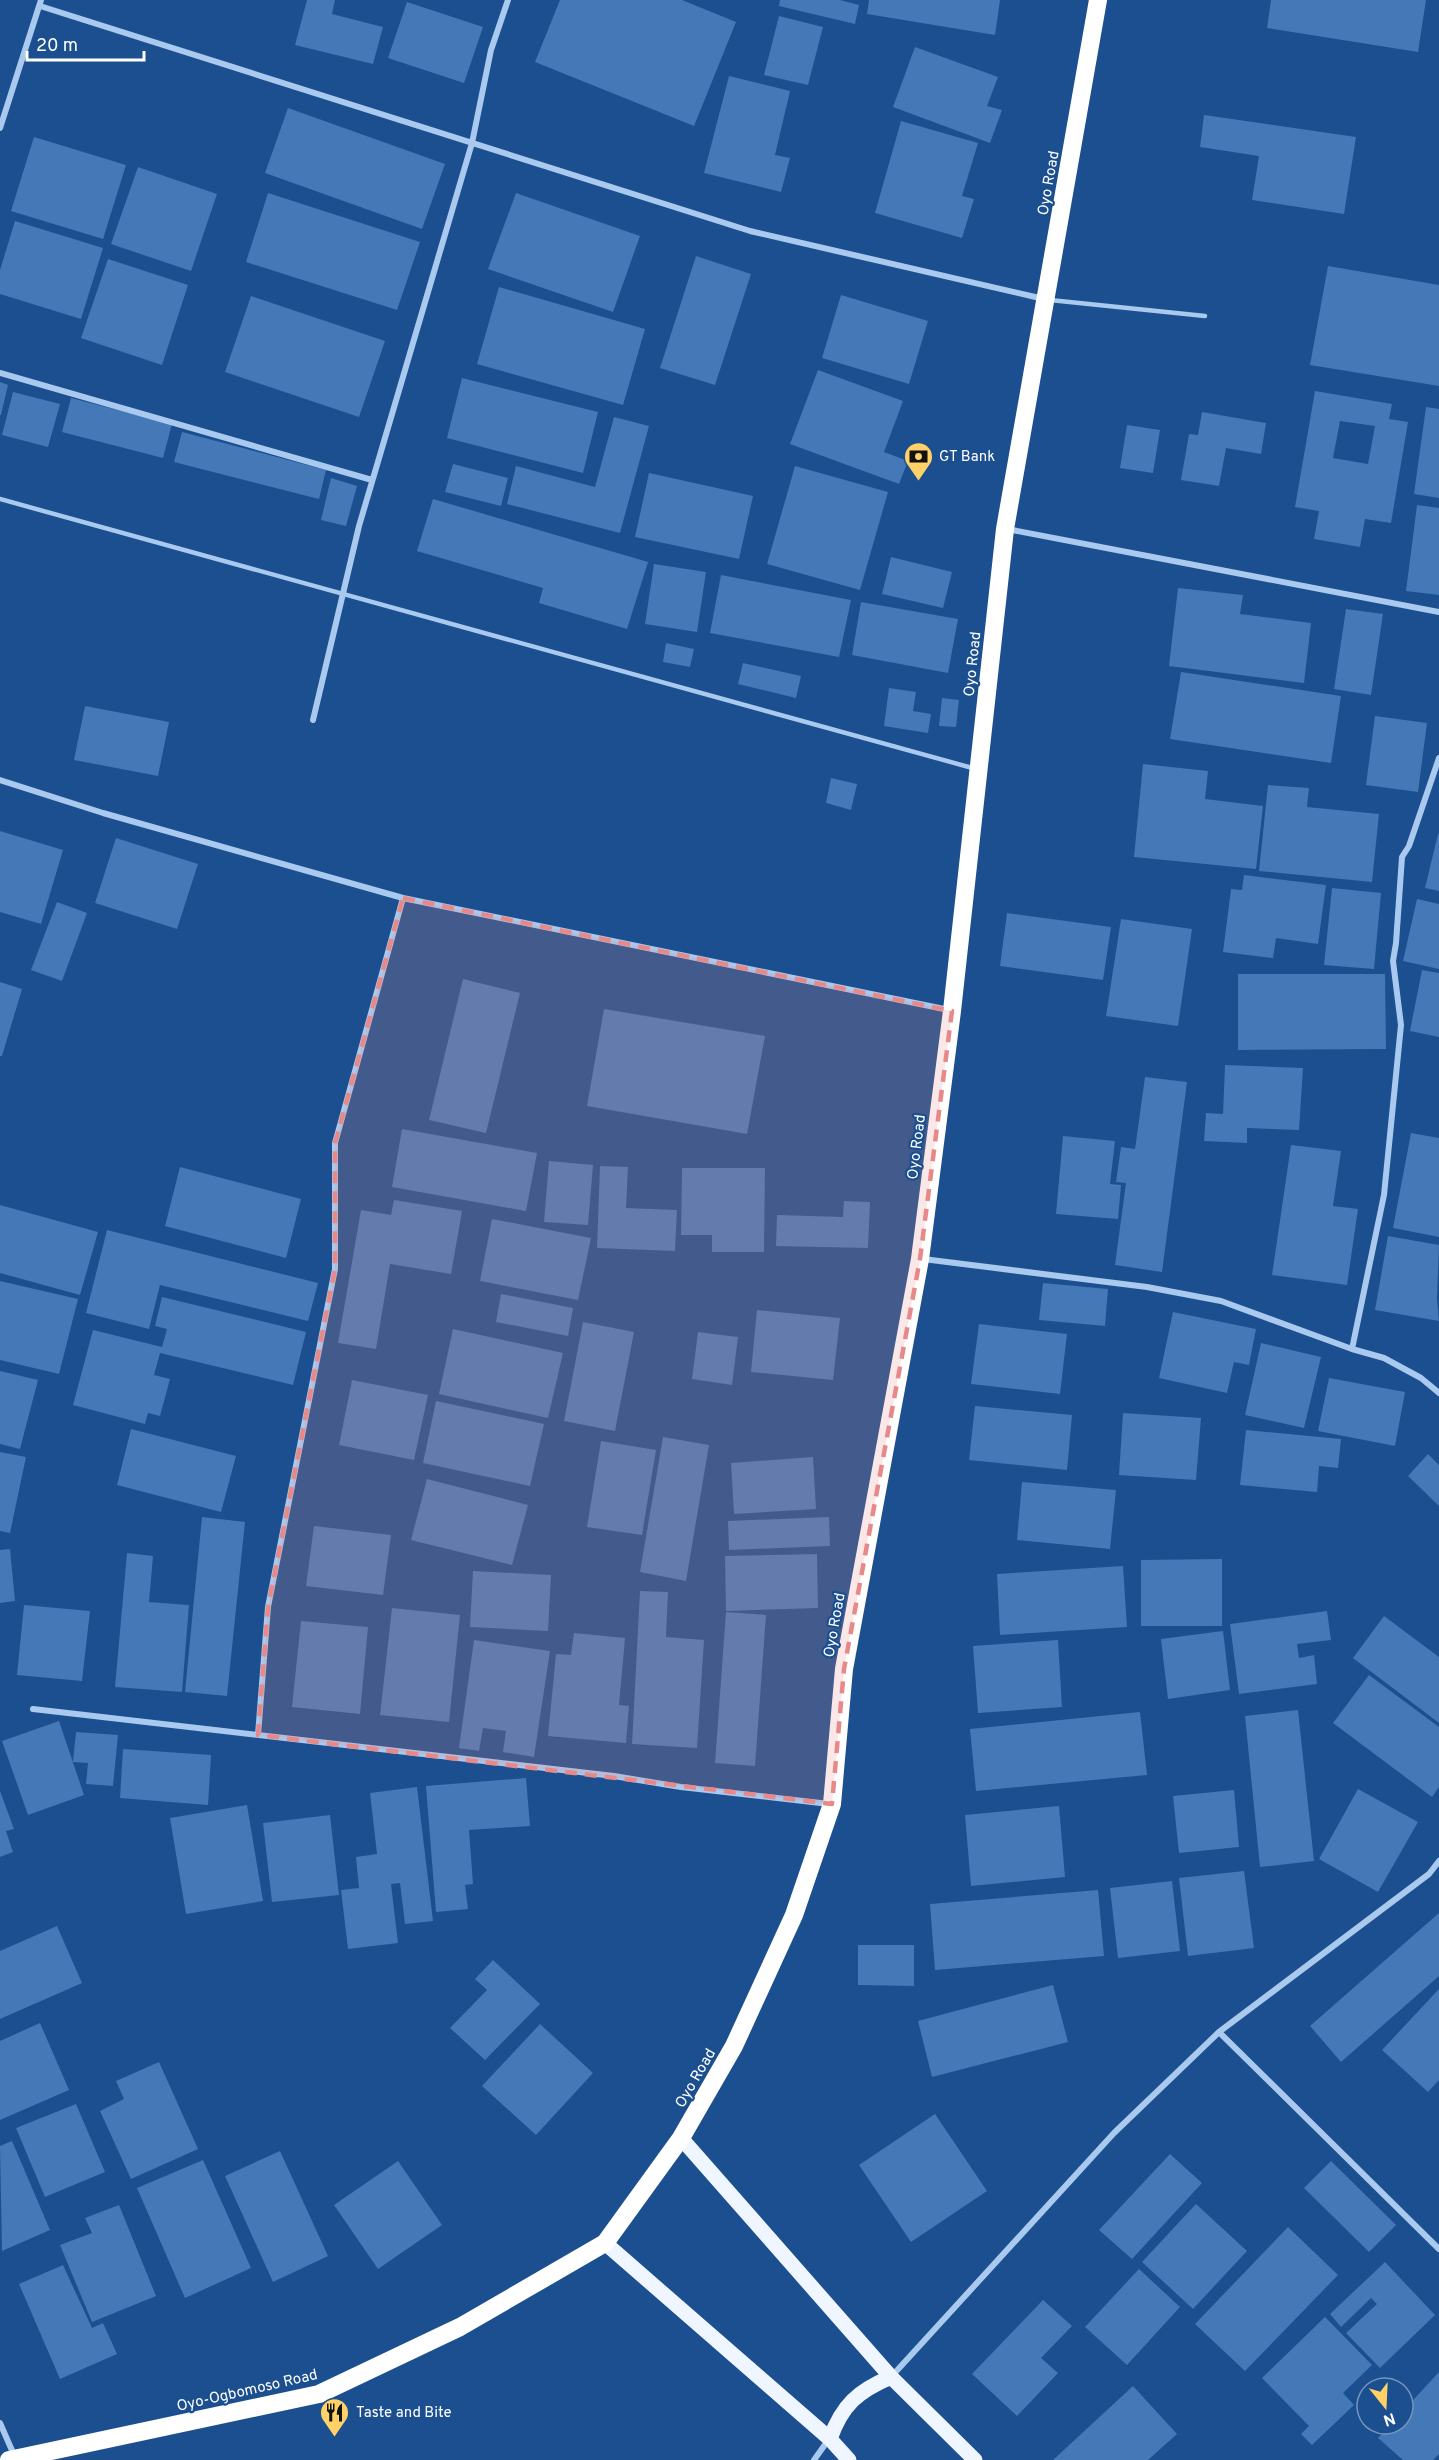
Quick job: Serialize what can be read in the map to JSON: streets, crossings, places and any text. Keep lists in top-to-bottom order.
{
  "streets": {
    "highway": ["Oyo Road", "Oyo-Ogbomoso Road"]
  },
  "crossings": [
    ["Oyo Road", "Oyo-Ogbomoso Road"]
  ],
  "places": {
    "bank": ["GT Bank"],
    "restaurant": ["Taste and Bite"]
  },
  "scale_bar": "20 m",
  "north": "bottom"
}
